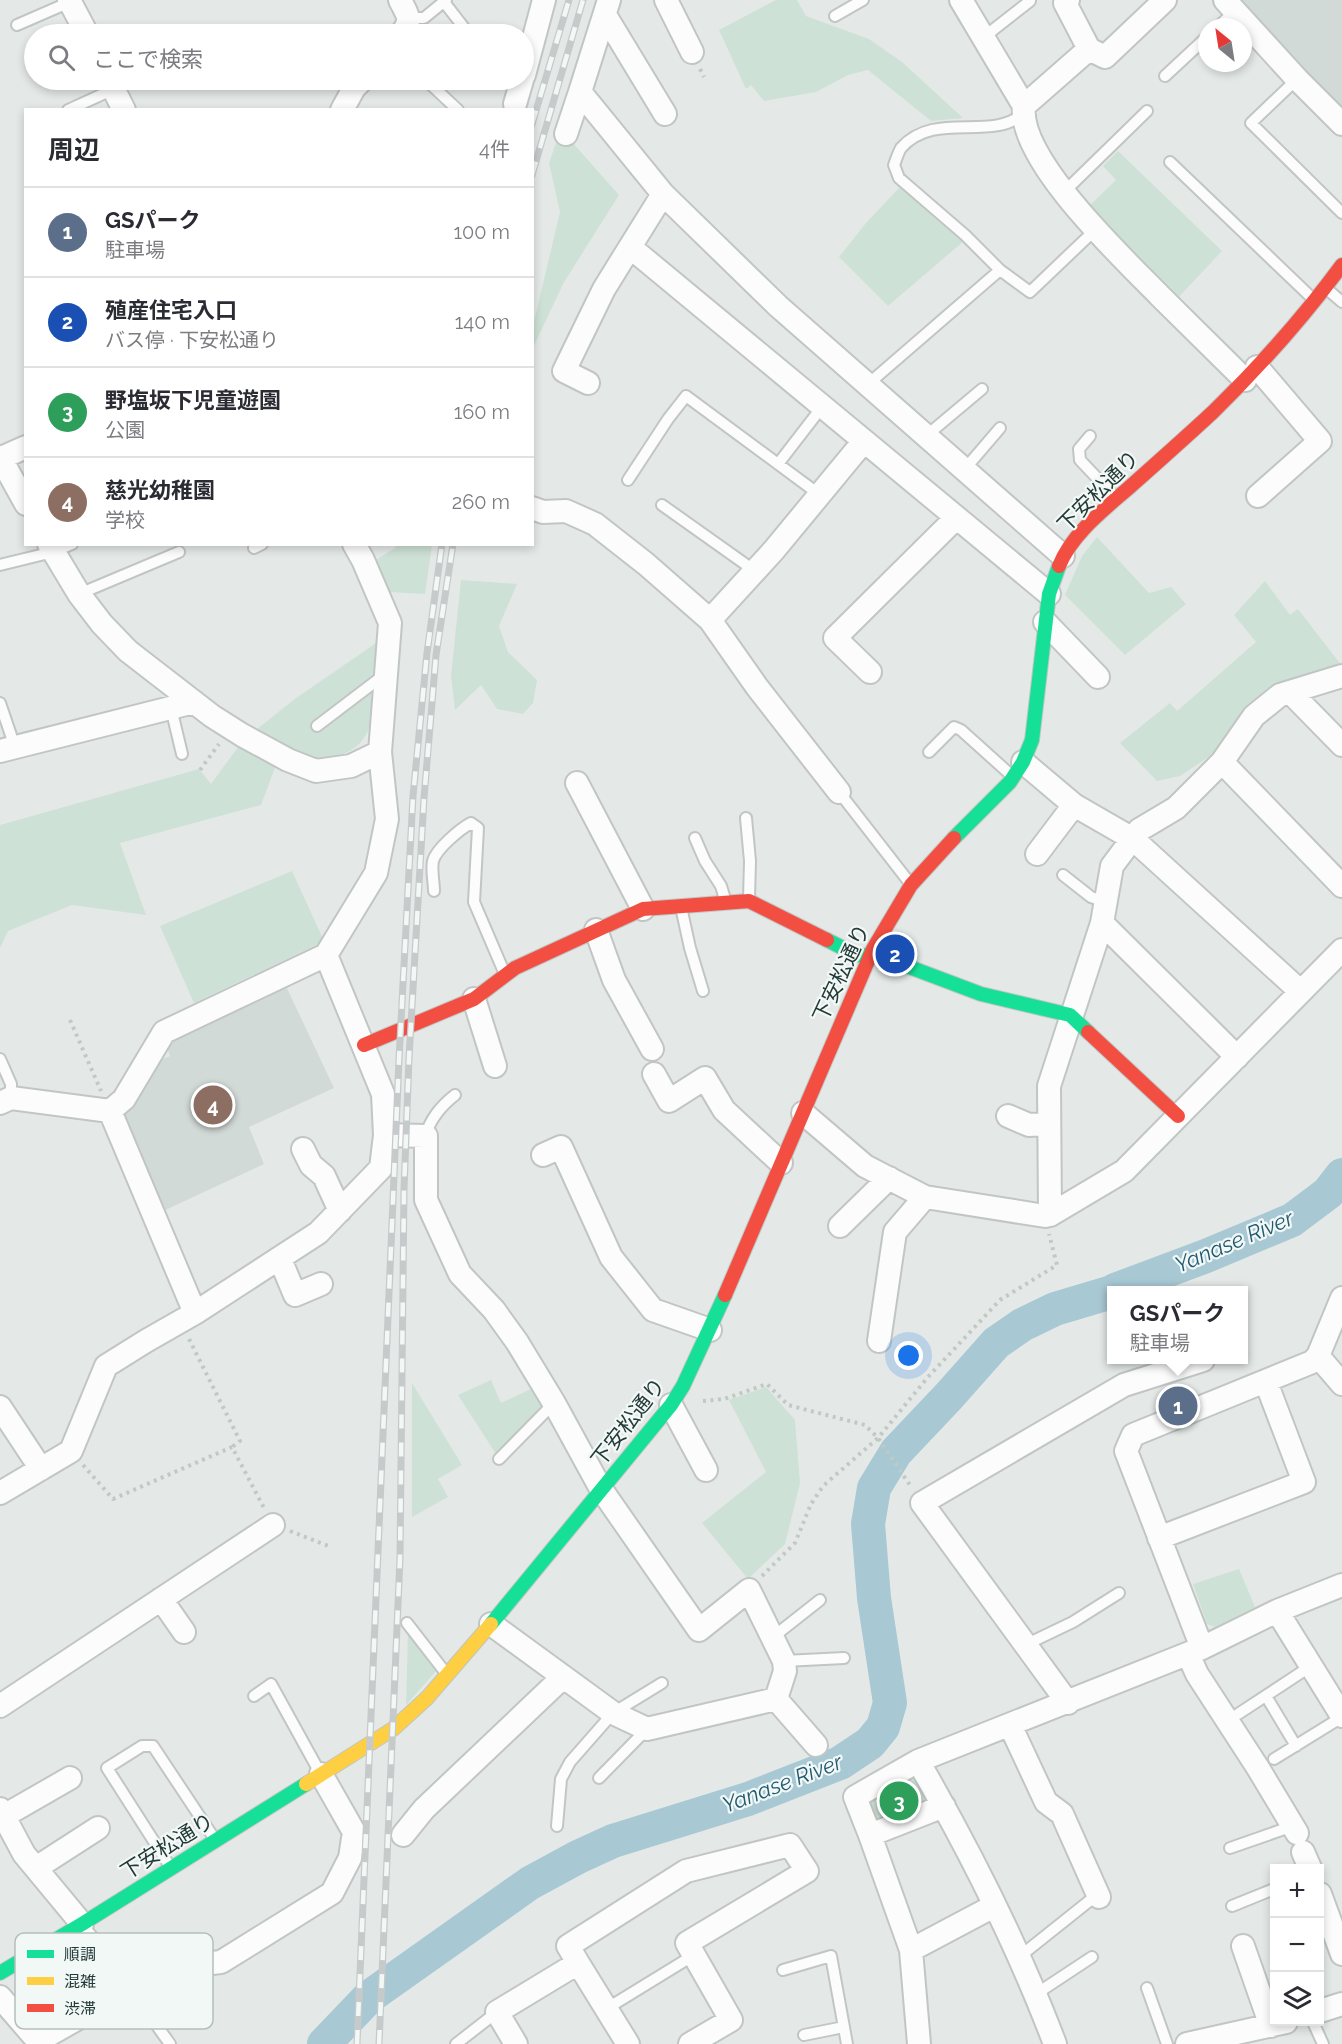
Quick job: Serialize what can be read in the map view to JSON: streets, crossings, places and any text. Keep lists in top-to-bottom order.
{
  "streets": {
    "street": ["下安松通り"]
  },
  "water": ["Yanase River"],
  "legend": ["順調", "混雑", "渋滞"],
  "north": "top left",
  "page": {
    "search": "ここで検索",
    "heading": ["周辺", "4件"],
    "list": [
      {
        "mark": "1",
        "name": "GSパーク",
        "note": "駐車場",
        "value": "100 m"
      },
      {
        "mark": "2",
        "name": "殖産住宅入口",
        "note": "バス停 · 下安松通り",
        "value": "140 m"
      },
      {
        "mark": "3",
        "name": "野塩坂下児童遊園",
        "note": "公園",
        "value": "160 m"
      },
      {
        "mark": "4",
        "name": "慈光幼稚園",
        "note": "学校",
        "value": "260 m"
      }
    ],
    "pins": [
      "2",
      "4",
      "1",
      "3"
    ],
    "popup": ["GSパーク", "駐車場"],
    "map_buttons": ["+", "−"]
  }
}
